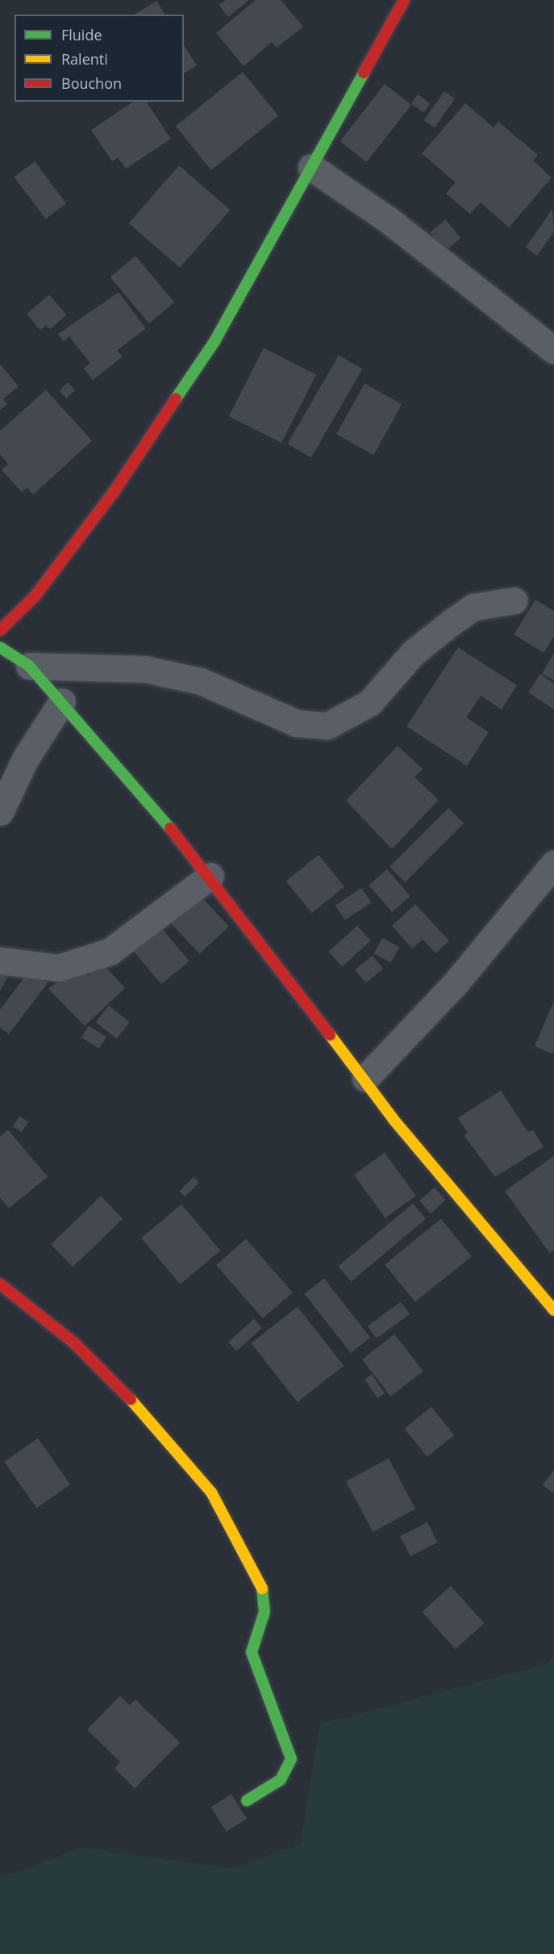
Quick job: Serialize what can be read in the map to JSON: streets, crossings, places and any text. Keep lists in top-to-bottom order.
{
  "legend": ["Fluide", "Ralenti", "Bouchon"]
}
